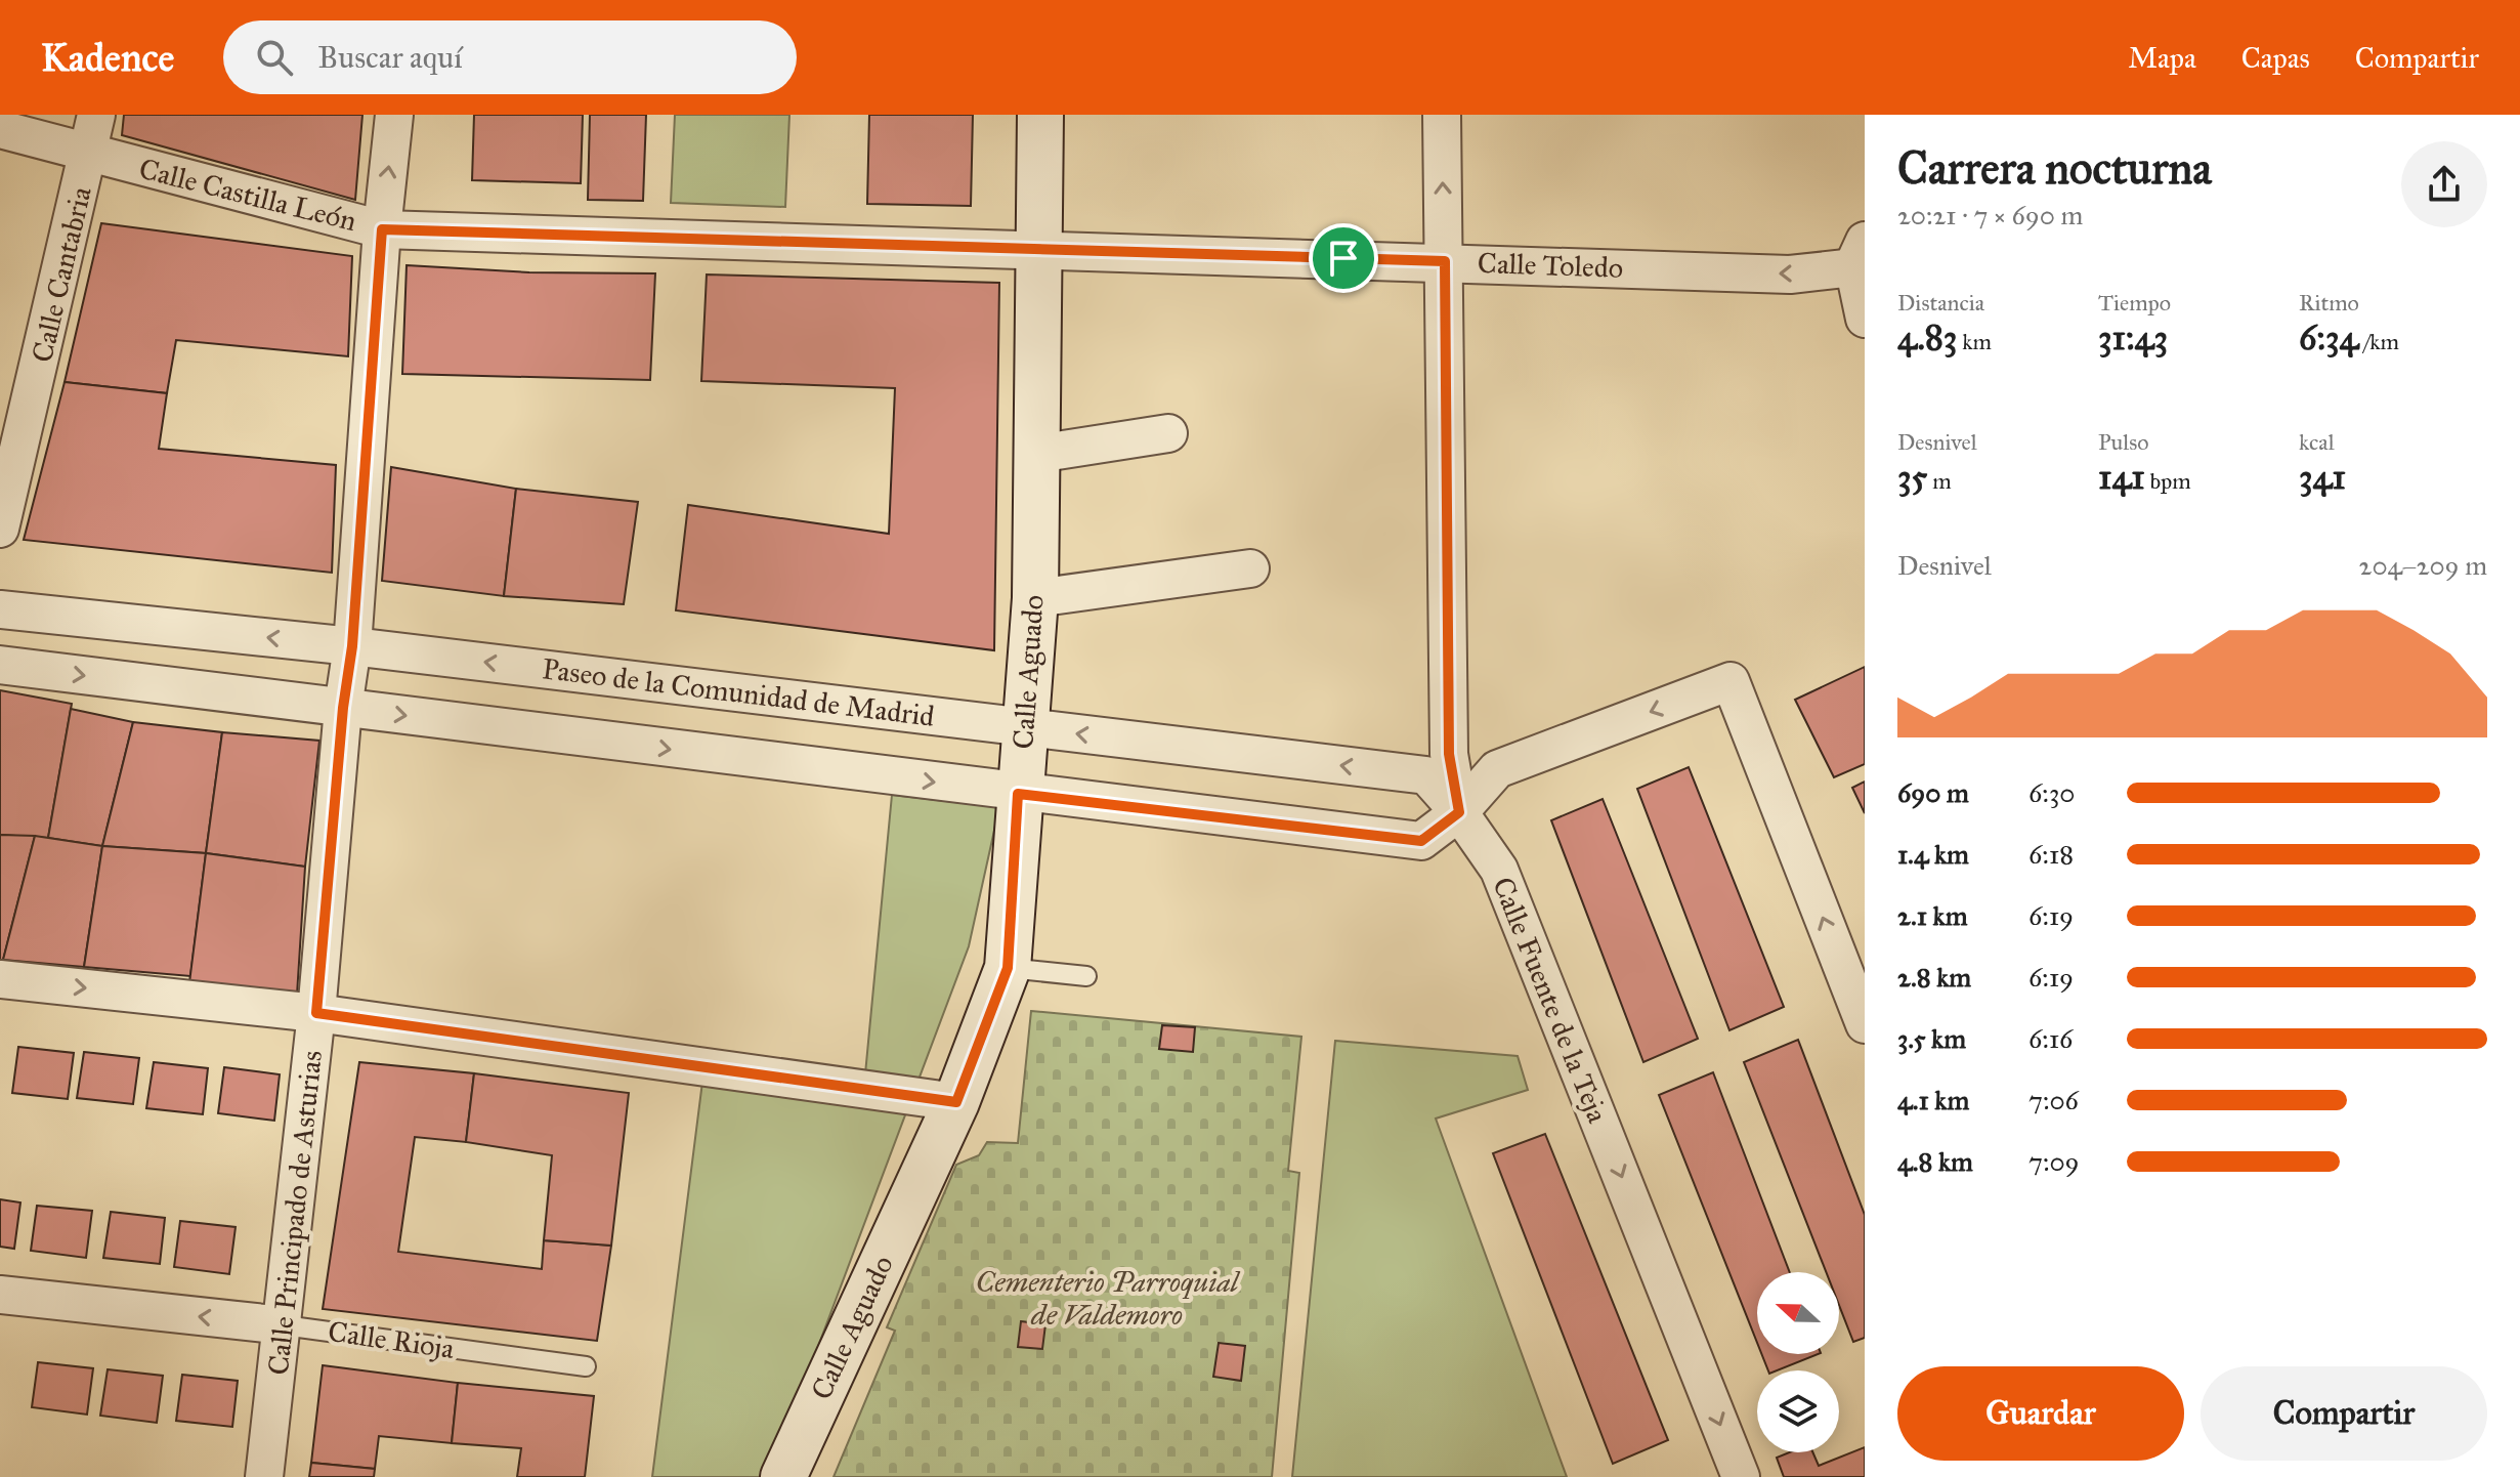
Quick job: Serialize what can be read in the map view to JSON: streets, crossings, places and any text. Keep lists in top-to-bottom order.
{
  "streets": {
    "street": [
      "Calle Castilla León",
      "Calle Toledo",
      "Calle Cantabria",
      "Calle Aguado",
      "Paseo de la Comunidad de Madrid",
      "Calle Fuente de la Teja",
      "Calle Principado de Asturias",
      "Calle Rioja"
    ]
  },
  "crossings": [
    ["Calle Castilla León", "Calle Toledo"],
    ["Calle Castilla León", "Calle Cantabria"],
    ["Calle Castilla León", "Calle Aguado"],
    ["Calle Castilla León", "Calle Principado de Asturias"],
    ["Calle Toledo", "Calle Aguado"],
    ["Calle Toledo", "Calle Fuente de la Teja"],
    ["Calle Aguado", "Paseo de la Comunidad de Madrid"],
    ["Paseo de la Comunidad de Madrid", "Calle Fuente de la Teja"],
    ["Paseo de la Comunidad de Madrid", "Calle Principado de Asturias"],
    ["Calle Principado de Asturias", "Calle Rioja"]
  ],
  "one_way": ["Calle Toledo"],
  "parks": ["Cementerio Parroquial de Valdemoro"],
  "north": "left",
  "page": {
    "header": "Kadence",
    "search": "Buscar aquí",
    "nav": ["Mapa", "Capas", "Compartir"],
    "heading": ["Carrera nocturna", "20:21 · 7 × 690 m"],
    "stats": [
      ["Distancia", "4.83 km"],
      ["Tiempo", "31:43"],
      ["Ritmo", "6:34 /km"],
      ["Desnivel", "35 m"],
      ["Pulso", "141 bpm"],
      ["kcal", "341"]
    ],
    "chart": ["Desnivel", "204–209 m"],
    "list": [
      {
        "name": "690 m",
        "note": "6:30"
      },
      {
        "name": "1.4 km",
        "note": "6:18"
      },
      {
        "name": "2.1 km",
        "note": "6:19"
      },
      {
        "name": "2.8 km",
        "note": "6:19"
      },
      {
        "name": "3.5 km",
        "note": "6:16"
      },
      {
        "name": "4.1 km",
        "note": "7:06"
      },
      {
        "name": "4.8 km",
        "note": "7:09"
      }
    ],
    "buttons": ["Guardar", "Compartir"]
  }
}
